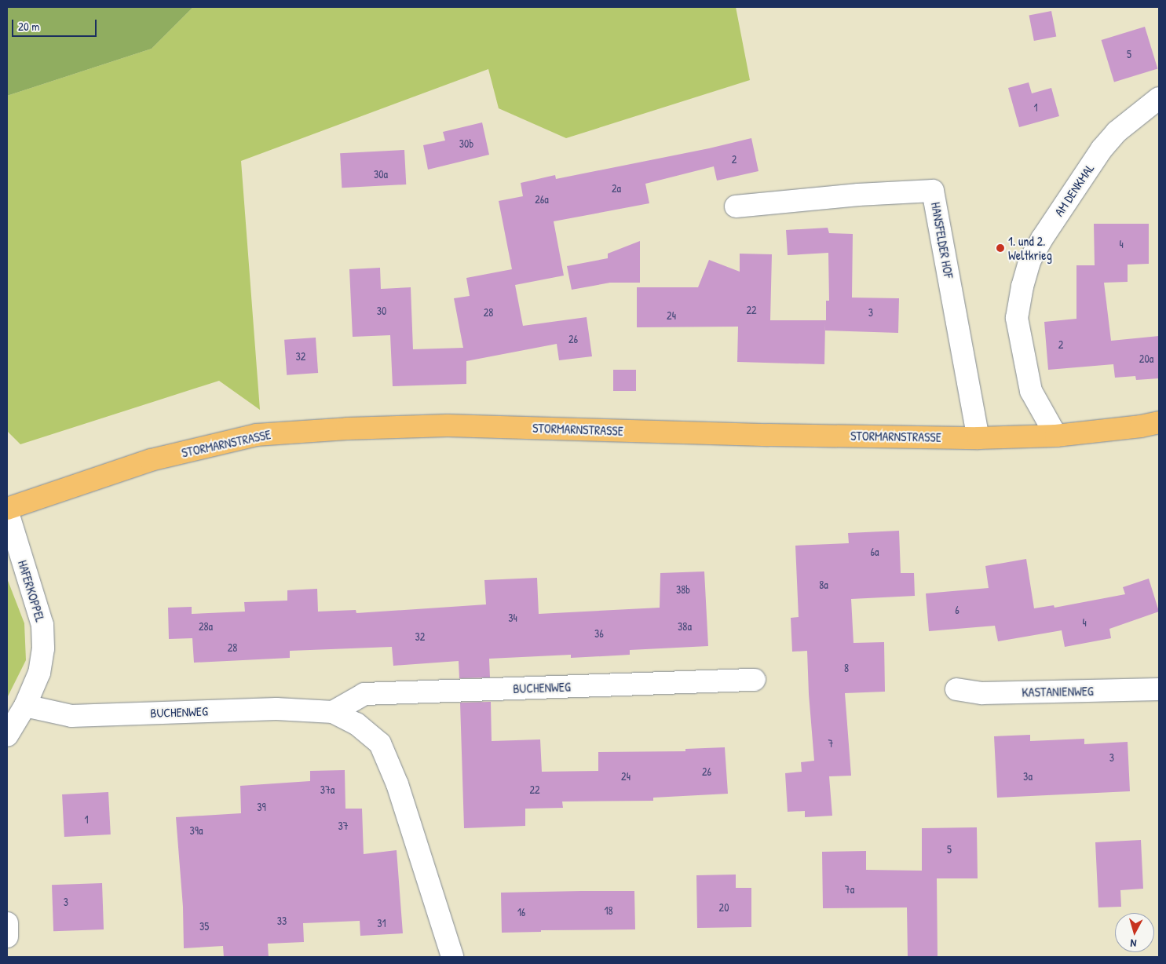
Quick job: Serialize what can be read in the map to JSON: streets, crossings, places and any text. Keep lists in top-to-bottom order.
{
  "streets": {
    "main road": ["STORMARNSTRASSE"],
    "street": [
      "AM DENKMAL",
      "HANSFELDER HOF",
      "HAFERKOPPEL",
      "BUCHENWEG",
      "KASTANIENWEG"
    ]
  },
  "crossings": [
    ["AM DENKMAL", "STORMARNSTRASSE"],
    ["HANSFELDER HOF", "STORMARNSTRASSE"],
    ["STORMARNSTRASSE", "HAFERKOPPEL"],
    ["HAFERKOPPEL", "BUCHENWEG"]
  ],
  "places": ["1. und 2. Weltkrieg"],
  "house_numbers": [
    "5",
    "1",
    "30b",
    "2",
    "30a",
    "2a",
    "26a",
    "4",
    "22",
    "30",
    "28",
    "3",
    "24",
    "26",
    "2",
    "32",
    "20a",
    "6a",
    "8a",
    "38b",
    "6",
    "34",
    "4",
    "28a",
    "38a",
    "36",
    "32",
    "28",
    "8",
    "7",
    "3",
    "26",
    "24",
    "3a",
    "37a",
    "22",
    "39",
    "1",
    "37",
    "39a",
    "5",
    "7a",
    "3",
    "20",
    "18",
    "16",
    "33",
    "31",
    "35"
  ],
  "scale_bar": "20 m",
  "north": "bottom"
}
